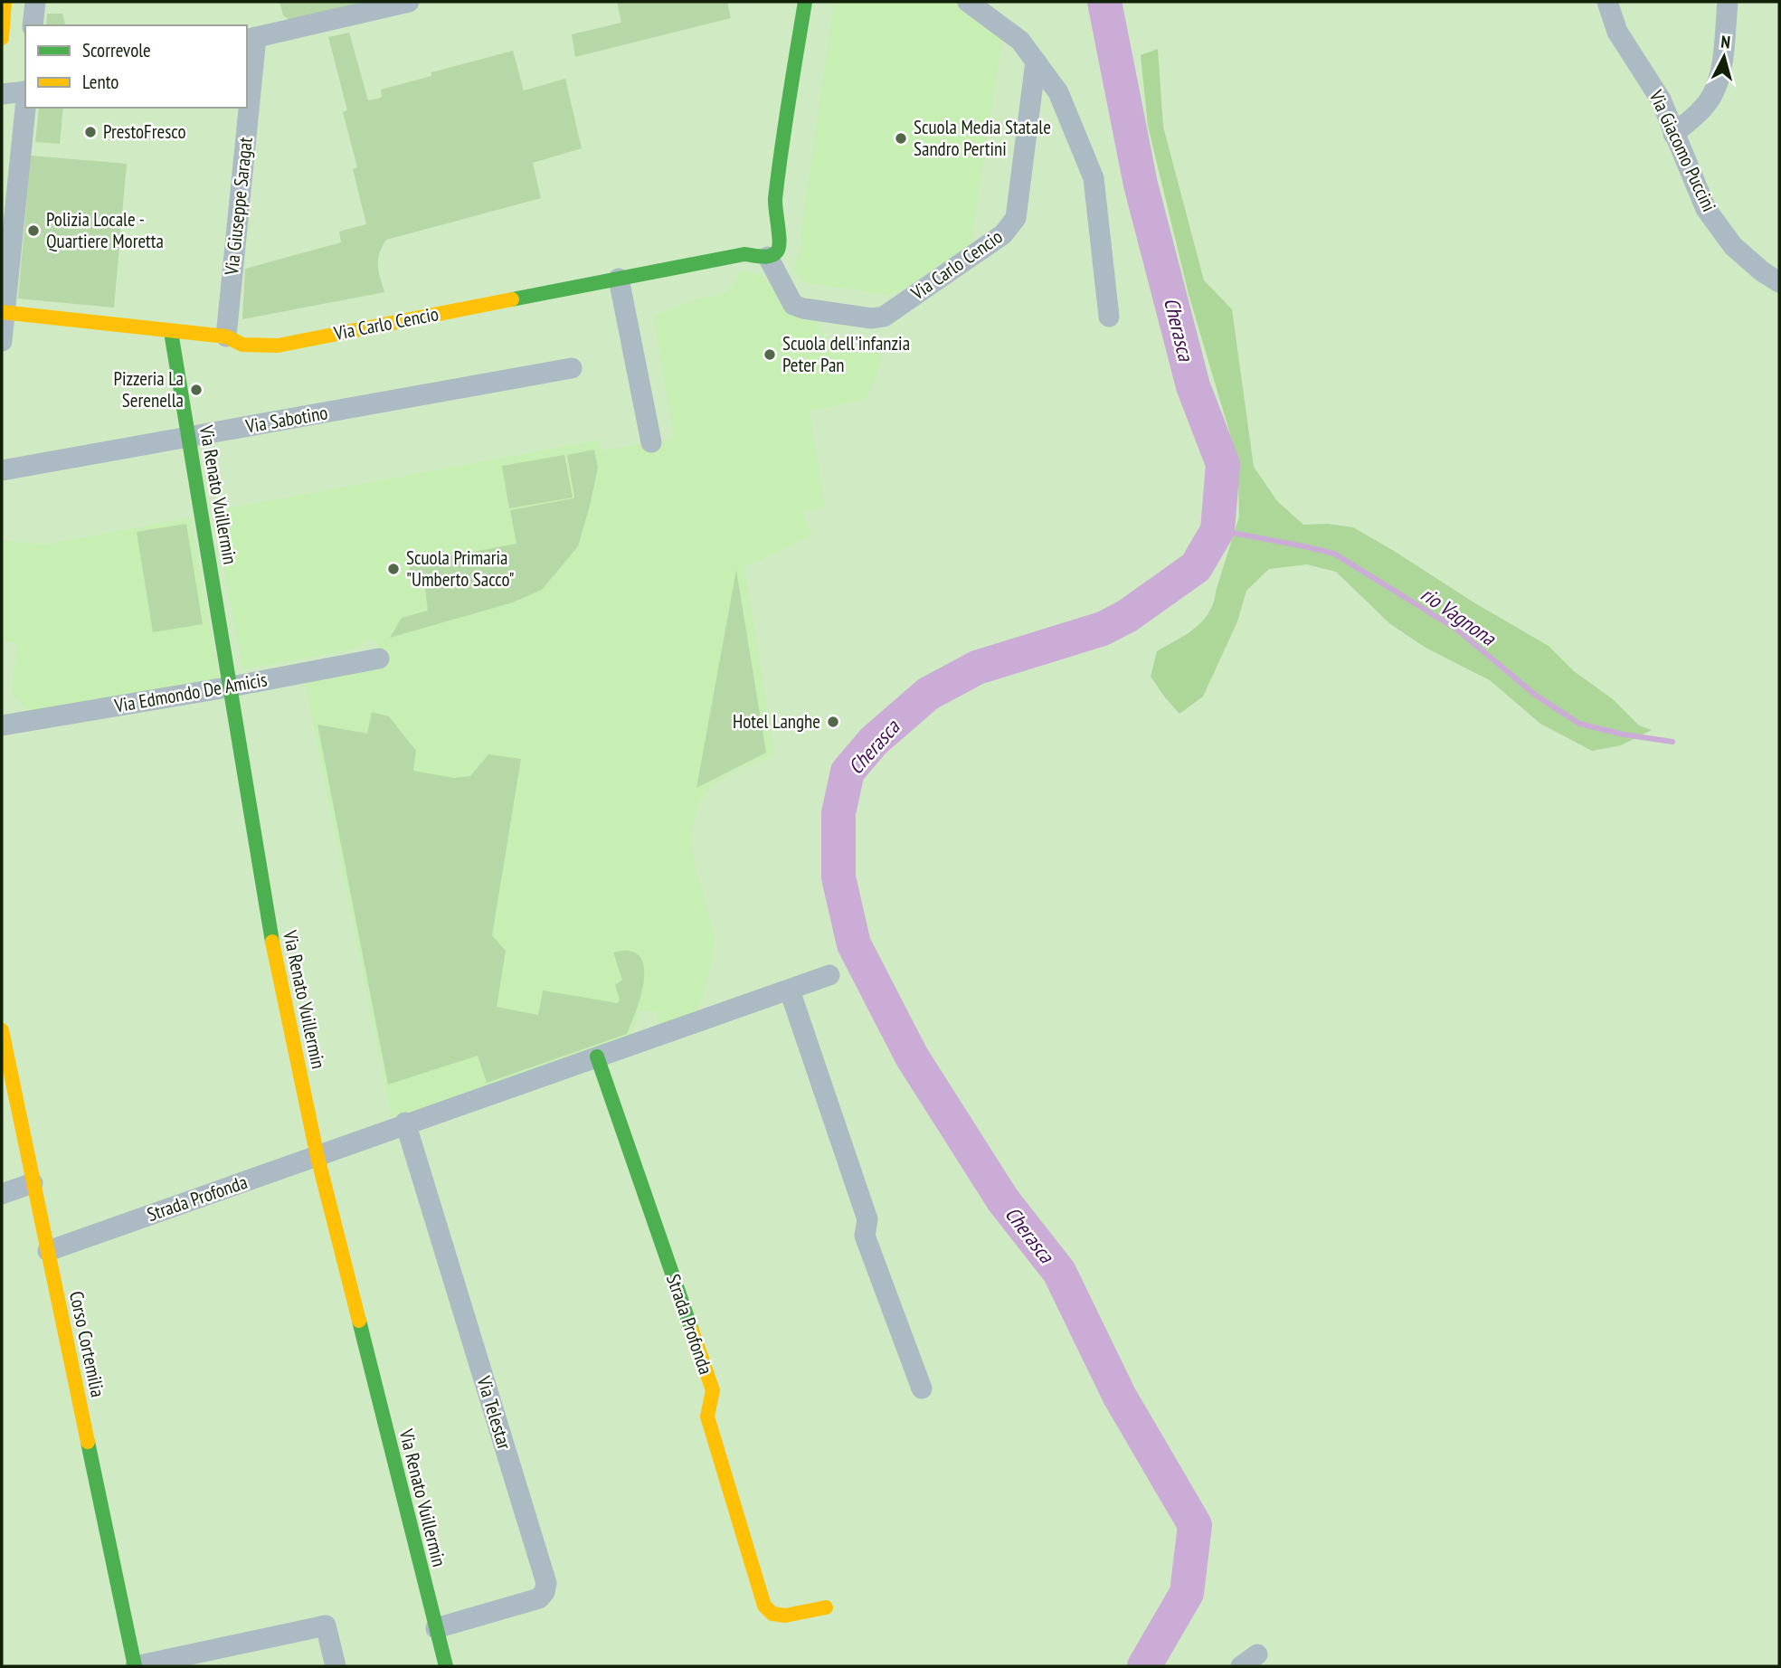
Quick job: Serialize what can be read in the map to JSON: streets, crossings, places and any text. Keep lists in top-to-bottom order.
{
  "streets": {
    "street": [
      "Via Giacomo Puccini",
      "Via Giuseppe Saragat",
      "Via Carlo Cencio",
      "Via Sabotino",
      "Via Renato Vuillermin",
      "Via Edmondo De Amicis",
      "Strada Profonda",
      "Corso Cortemilia",
      "Via Telestar"
    ]
  },
  "crossings": [
    ["Via Giuseppe Saragat", "Via Carlo Cencio"],
    ["Via Carlo Cencio", "Via Renato Vuillermin"],
    ["Via Sabotino", "Via Renato Vuillermin"],
    ["Via Renato Vuillermin", "Via Edmondo De Amicis"],
    ["Via Renato Vuillermin", "Strada Profonda"],
    ["Via Renato Vuillermin", "Via Telestar"],
    ["Strada Profonda", "Corso Cortemilia"],
    ["Strada Profonda", "Via Telestar"]
  ],
  "water": ["Cherasca", "rio Vagnona"],
  "places": [
    "PrestoFresco",
    "Scuola Media Statale Sandro Pertini",
    "Polizia Locale - Quartiere Moretta",
    "Scuola dell'infanzia Peter Pan",
    "Pizzeria La Serenella",
    "Scuola Primaria \"Umberto Sacco\"",
    "Hotel Langhe"
  ],
  "legend": ["Scorrevole", "Lento"],
  "north": "top"
}
